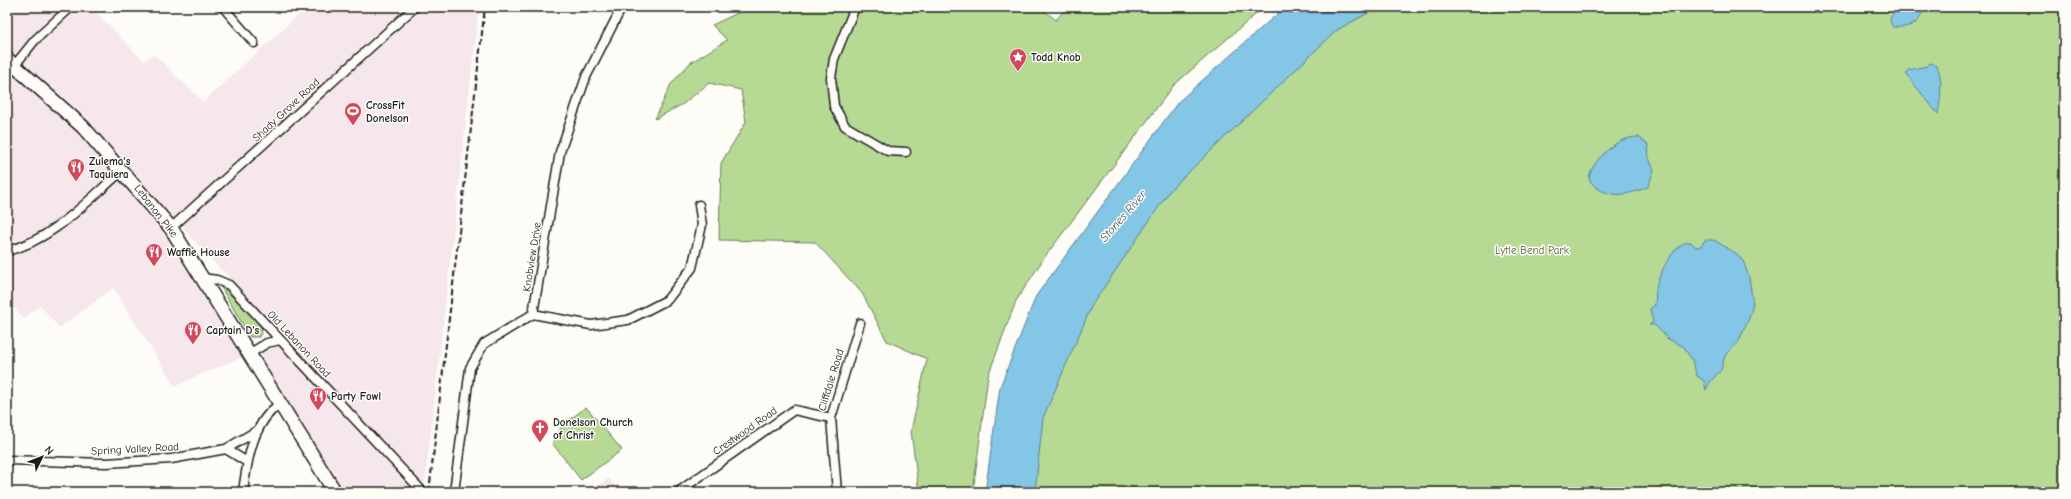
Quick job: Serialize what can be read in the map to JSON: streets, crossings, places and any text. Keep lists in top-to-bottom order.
{
  "streets": {
    "main road": ["Lebanon Pike"],
    "street": [
      "Shady Grove Road",
      "Knobview Drive",
      "Old Lebanon Road",
      "Cliffdale Road",
      "Crestwood Road",
      "Spring Valley Road"
    ]
  },
  "crossings": [
    ["Shady Grove Road", "Lebanon Pike"],
    ["Lebanon Pike", "Old Lebanon Road"],
    ["Cliffdale Road", "Crestwood Road"]
  ],
  "water": ["Stones River"],
  "parks": ["Lytle Bend Park"],
  "places": {
    "place": ["Todd Knob"],
    "sports": ["CrossFit Donelson"],
    "restaurant": [
      "Zulema's Taquiera",
      "Waffle House",
      "Captain D's",
      "Party Fowl"
    ],
    "church": ["Donelson Church of Christ"]
  },
  "north": "top right"
}
